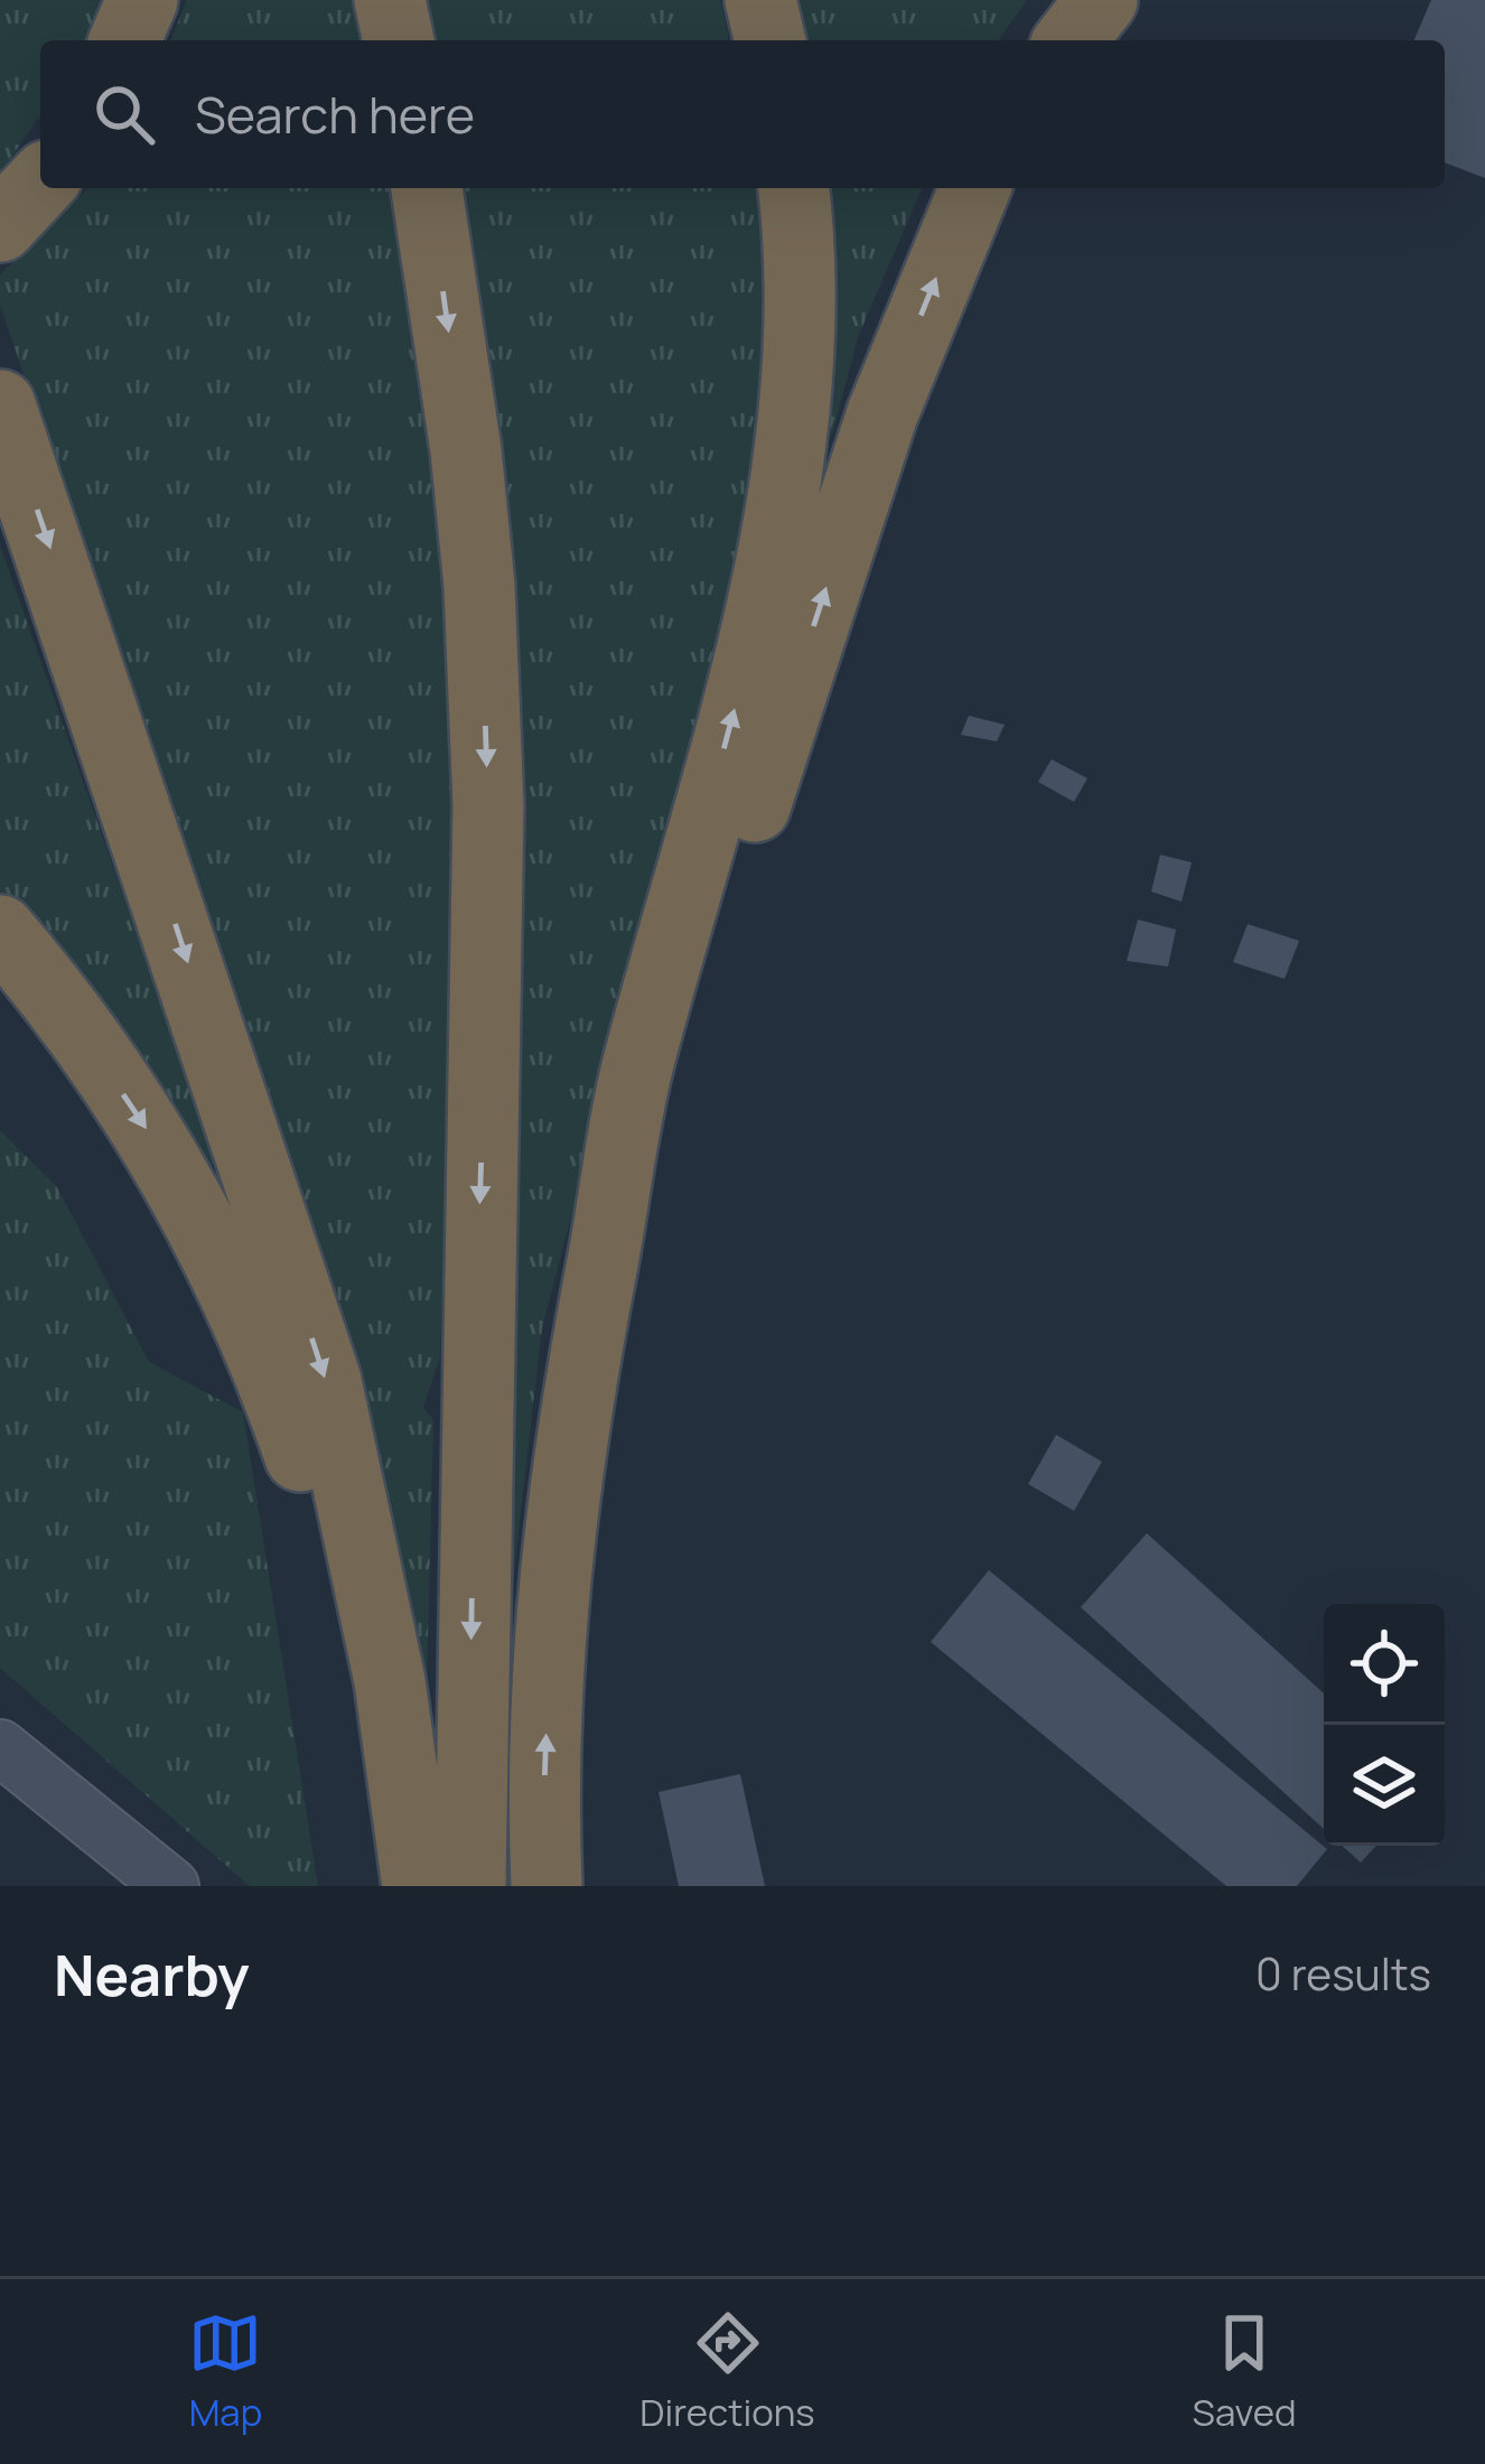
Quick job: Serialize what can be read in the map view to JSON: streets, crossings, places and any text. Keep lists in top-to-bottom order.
{
  "page": {
    "search": "Search here",
    "heading": ["Nearby", "0 results"],
    "nav": ["Map", "Directions", "Saved"]
  }
}
